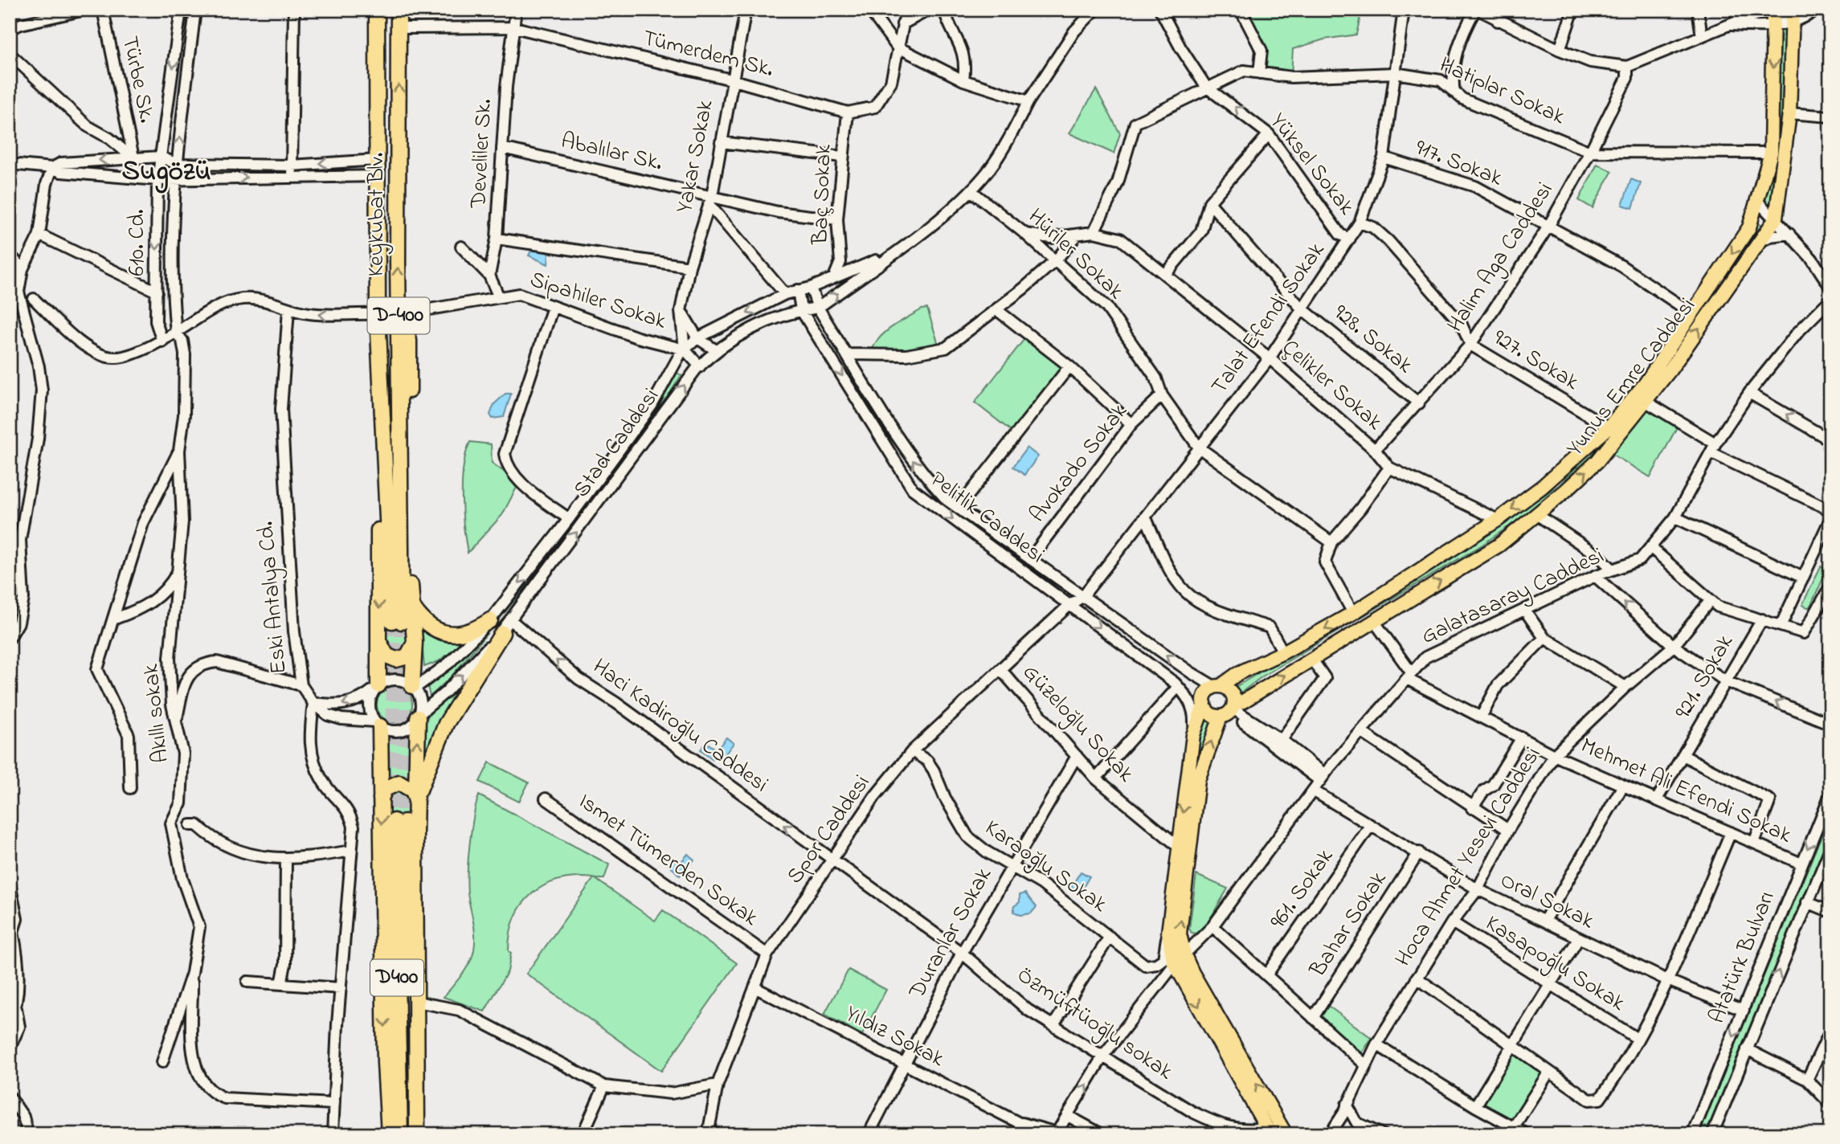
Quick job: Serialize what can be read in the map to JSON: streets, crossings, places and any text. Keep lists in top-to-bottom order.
{
  "streets": {
    "highway": ["Keykubat Blv.", "D-400", "D400"],
    "main road": ["Yunus Emre Caddesi"],
    "street": [
      "Tümerdem Sk.",
      "Türbe Sk.",
      "Hatiplar Sokak",
      "Abalılar Sk.",
      "Develiler Sk.",
      "Yakar Sokak",
      "917. Sokak",
      "Yüksel Sokak",
      "Baç Sokak",
      "610. Cd.",
      "Hüriler Sokak",
      "Halim Aga Caddesi",
      "Sipahiler Sokak",
      "Talat Efendi Sokak",
      "928. Sokak",
      "927. Sokak",
      "Çelikler Sokak",
      "Stad Caddesi",
      "Avokado Sokak",
      "Pelitlik Caddesi",
      "Galatasaray Caddesi",
      "Eski Antalya Cd.",
      "921. Sokak",
      "Akıllı sokak",
      "Güzeloğlu Sokak",
      "Haci Kadiroğlu Caddesi",
      "Mehmet Ali Efendi Sokak",
      "Spor Caddesi",
      "Hoca Ahmet Yesevi Caddesi",
      "Ismet Tümerden Sokak",
      "Karaoğlu Sokak",
      "961. Sokak",
      "Oral Sokak",
      "Bahar Sokak",
      "Duranlar Sokak",
      "Atatürk Bulvarı",
      "Kasapoğlu Sokak",
      "Özmüftüoğlu sokak",
      "Yıldız Sokak"
    ]
  },
  "crossings": [
    ["Tümerdem Sk.", "Develiler Sk."],
    ["Tümerdem Sk.", "Yakar Sokak"],
    ["Tümerdem Sk.", "Baç Sokak"],
    ["Tümerdem Sk.", "Keykubat Blv."],
    ["Hatiplar Sokak", "Yüksel Sokak"],
    ["Hatiplar Sokak", "Halim Aga Caddesi"],
    ["Hatiplar Sokak", "Talat Efendi Sokak"],
    ["Hatiplar Sokak", "Çelikler Sokak"],
    ["Abalılar Sk.", "Develiler Sk."],
    ["Abalılar Sk.", "Yakar Sokak"],
    ["Abalılar Sk.", "Baç Sokak"],
    ["Yakar Sokak", "Sipahiler Sokak"],
    ["Yakar Sokak", "Stad Caddesi"],
    ["917. Sokak", "Halim Aga Caddesi"],
    ["917. Sokak", "Talat Efendi Sokak"],
    ["917. Sokak", "Yunus Emre Caddesi"],
    ["Yüksel Sokak", "Talat Efendi Sokak"],
    ["Baç Sokak", "Stad Caddesi"],
    ["Keykubat Blv.", "Sipahiler Sokak"],
    ["610. Cd.", "Akıllı sokak"],
    ["Hüriler Sokak", "Talat Efendi Sokak"],
    ["Hüriler Sokak", "Çelikler Sokak"],
    ["Hüriler Sokak", "Stad Caddesi"],
    ["Hüriler Sokak", "Avokado Sokak"],
    ["Halim Aga Caddesi", "928. Sokak"],
    ["Halim Aga Caddesi", "927. Sokak"],
    ["Halim Aga Caddesi", "Çelikler Sokak"],
    ["Sipahiler Sokak", "Stad Caddesi"],
    ["Talat Efendi Sokak", "928. Sokak"],
    ["Talat Efendi Sokak", "927. Sokak"],
    ["Talat Efendi Sokak", "Çelikler Sokak"],
    ["Talat Efendi Sokak", "Pelitlik Caddesi"],
    ["Talat Efendi Sokak", "Spor Caddesi"],
    ["927. Sokak", "Yunus Emre Caddesi"],
    ["Yunus Emre Caddesi", "Çelikler Sokak"],
    ["Yunus Emre Caddesi", "Pelitlik Caddesi"],
    ["Stad Caddesi", "Pelitlik Caddesi"],
    ["Stad Caddesi", "Haci Kadiroğlu Caddesi"],
    ["Avokado Sokak", "Pelitlik Caddesi"],
    ["Pelitlik Caddesi", "Spor Caddesi"],
    ["Galatasaray Caddesi", "Mehmet Ali Efendi Sokak"],
    ["Galatasaray Caddesi", "Oral Sokak"],
    ["Galatasaray Caddesi", "Özmüftüoğlu sokak"],
    ["921. Sokak", "Mehmet Ali Efendi Sokak"],
    ["Güzeloğlu Sokak", "Spor Caddesi"],
    ["Güzeloğlu Sokak", "Duranlar Sokak"],
    ["Haci Kadiroğlu Caddesi", "Spor Caddesi"],
    ["Haci Kadiroğlu Caddesi", "Özmüftüoğlu sokak"],
    ["Mehmet Ali Efendi Sokak", "Hoca Ahmet Yesevi Caddesi"],
    ["Mehmet Ali Efendi Sokak", "Atatürk Bulvarı"],
    ["Spor Caddesi", "Ismet Tümerden Sokak"],
    ["Spor Caddesi", "Karaoğlu Sokak"],
    ["Spor Caddesi", "Özmüftüoğlu sokak"],
    ["Spor Caddesi", "Yıldız Sokak"],
    ["Hoca Ahmet Yesevi Caddesi", "Oral Sokak"],
    ["Hoca Ahmet Yesevi Caddesi", "Kasapoğlu Sokak"],
    ["Karaoğlu Sokak", "Duranlar Sokak"],
    ["961. Sokak", "Oral Sokak"],
    ["Oral Sokak", "Bahar Sokak"],
    ["Oral Sokak", "Atatürk Bulvarı"],
    ["Duranlar Sokak", "Özmüftüoğlu sokak"],
    ["Duranlar Sokak", "Yıldız Sokak"]
  ],
  "one_way": ["Haci Kadiroğlu Caddesi"],
  "districts": ["Sugözü"]
}
